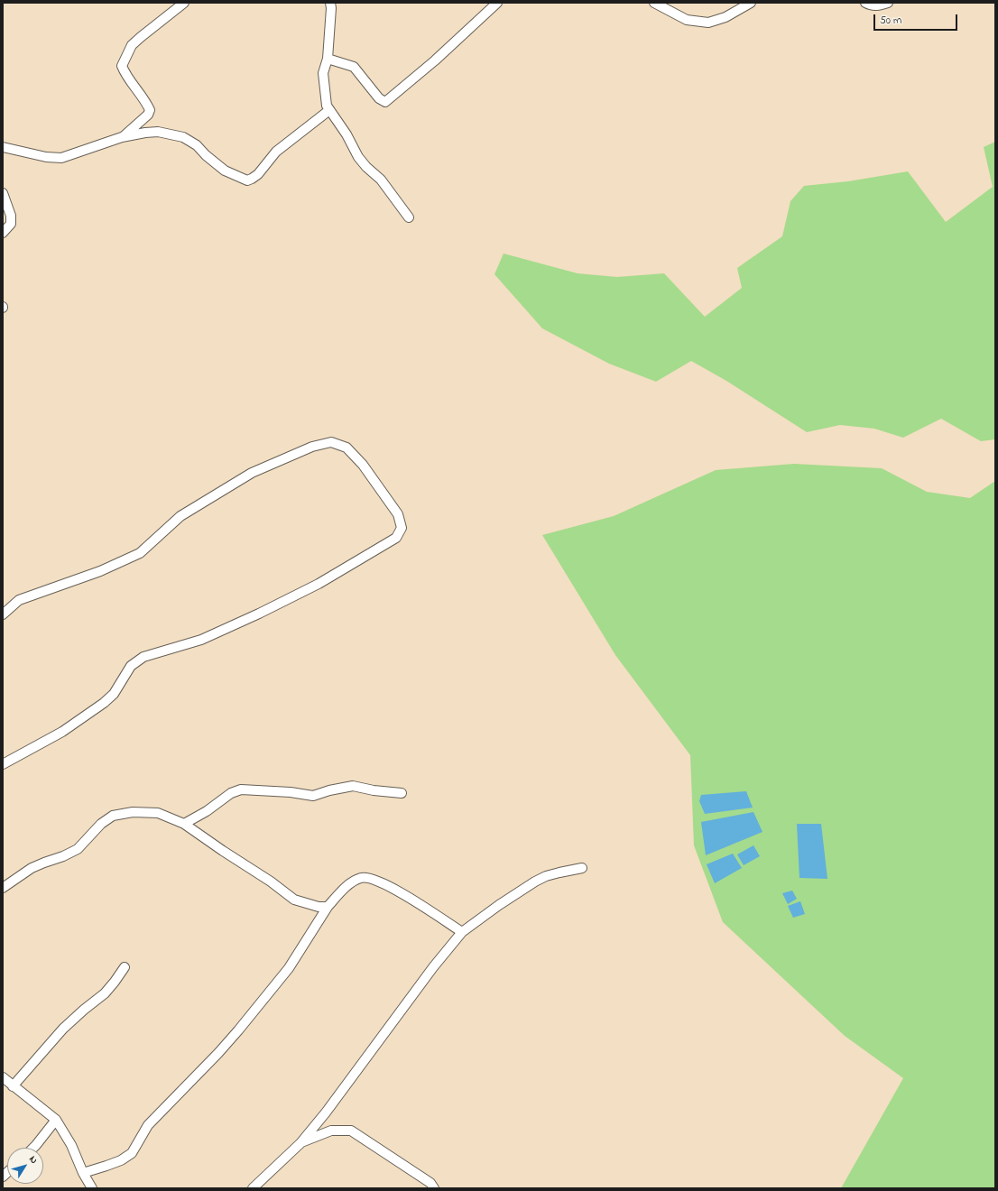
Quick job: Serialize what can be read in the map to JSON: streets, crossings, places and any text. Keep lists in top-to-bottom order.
{
  "scale_bar": "50 m",
  "north": "top right"
}
